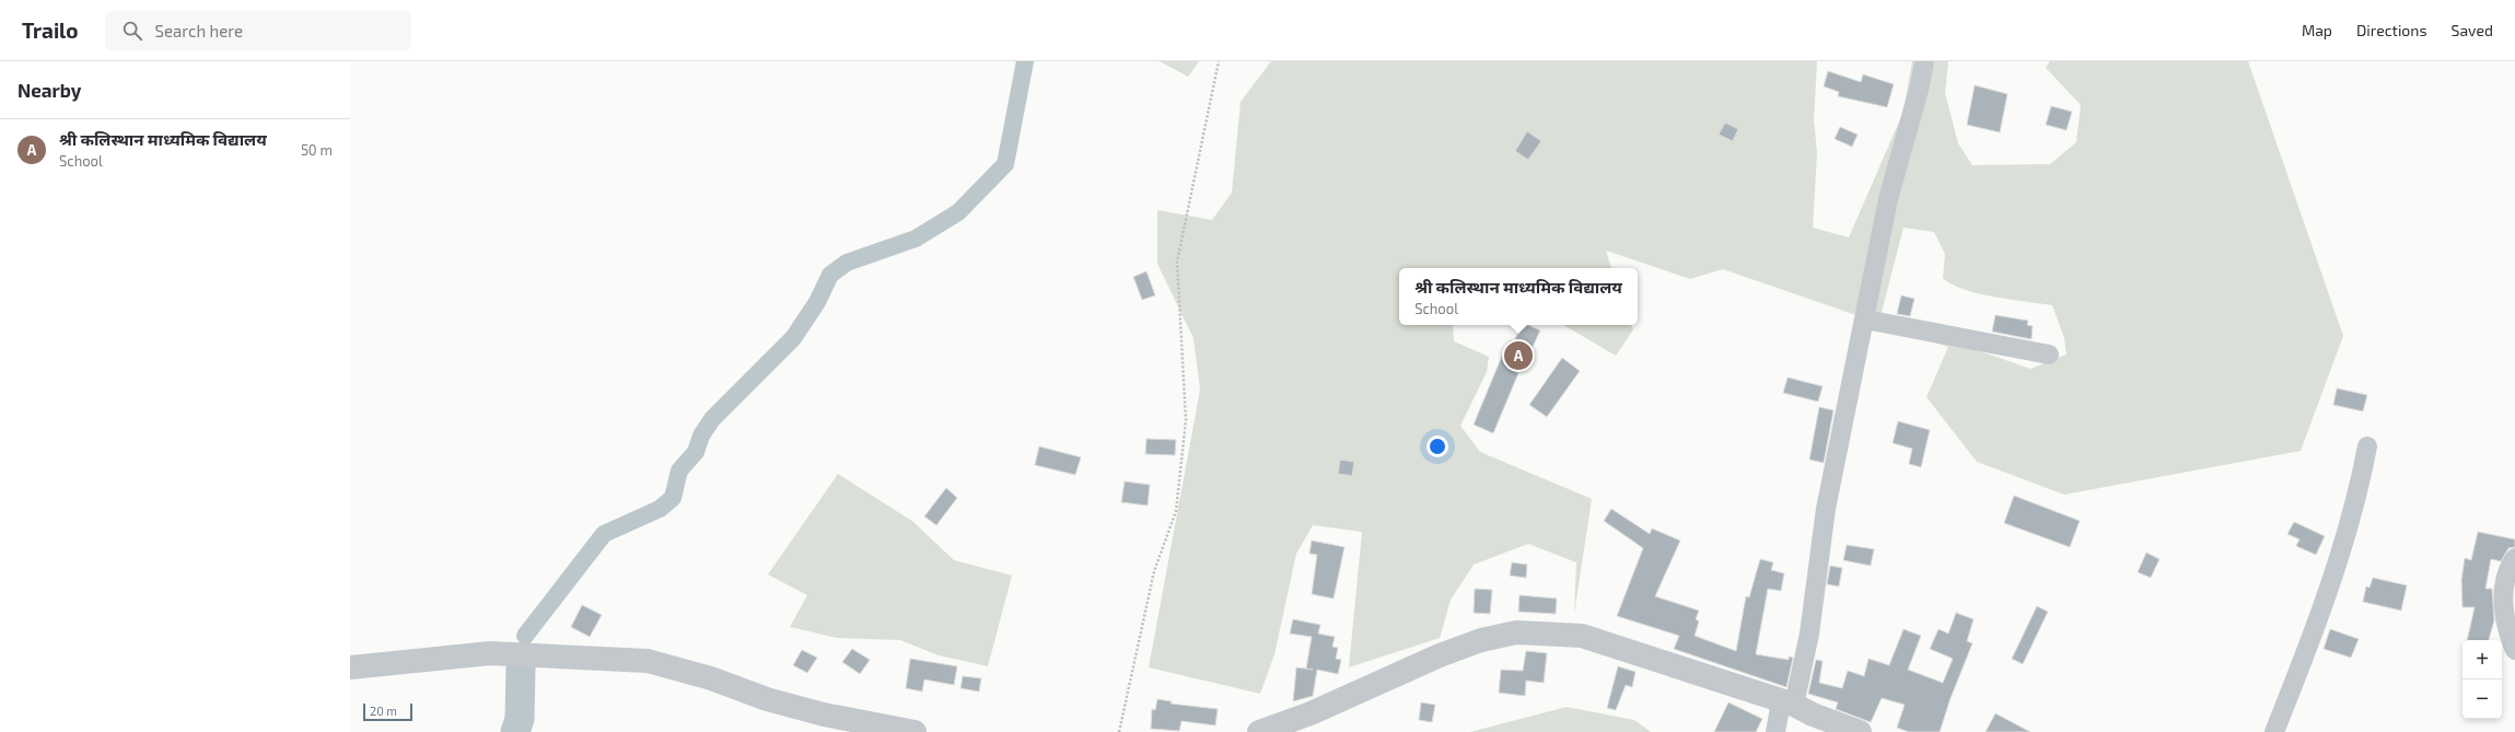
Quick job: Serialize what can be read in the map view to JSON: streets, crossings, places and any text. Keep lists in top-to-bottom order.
{
  "scale_bar": "20 m",
  "page": {
    "header": "Trailo",
    "search": "Search here",
    "nav": ["Map", "Directions", "Saved"],
    "heading": "Nearby",
    "list": [
      {
        "mark": "A",
        "name": "श्री कलिस्थान माध्यमिक विद्यालय",
        "note": "School",
        "value": "50 m"
      }
    ],
    "popup": ["श्री कलिस्थान माध्यमिक विद्यालय", "School"],
    "pins": "A",
    "map_buttons": ["+", "−"],
    "scale": "20 m"
  }
}
